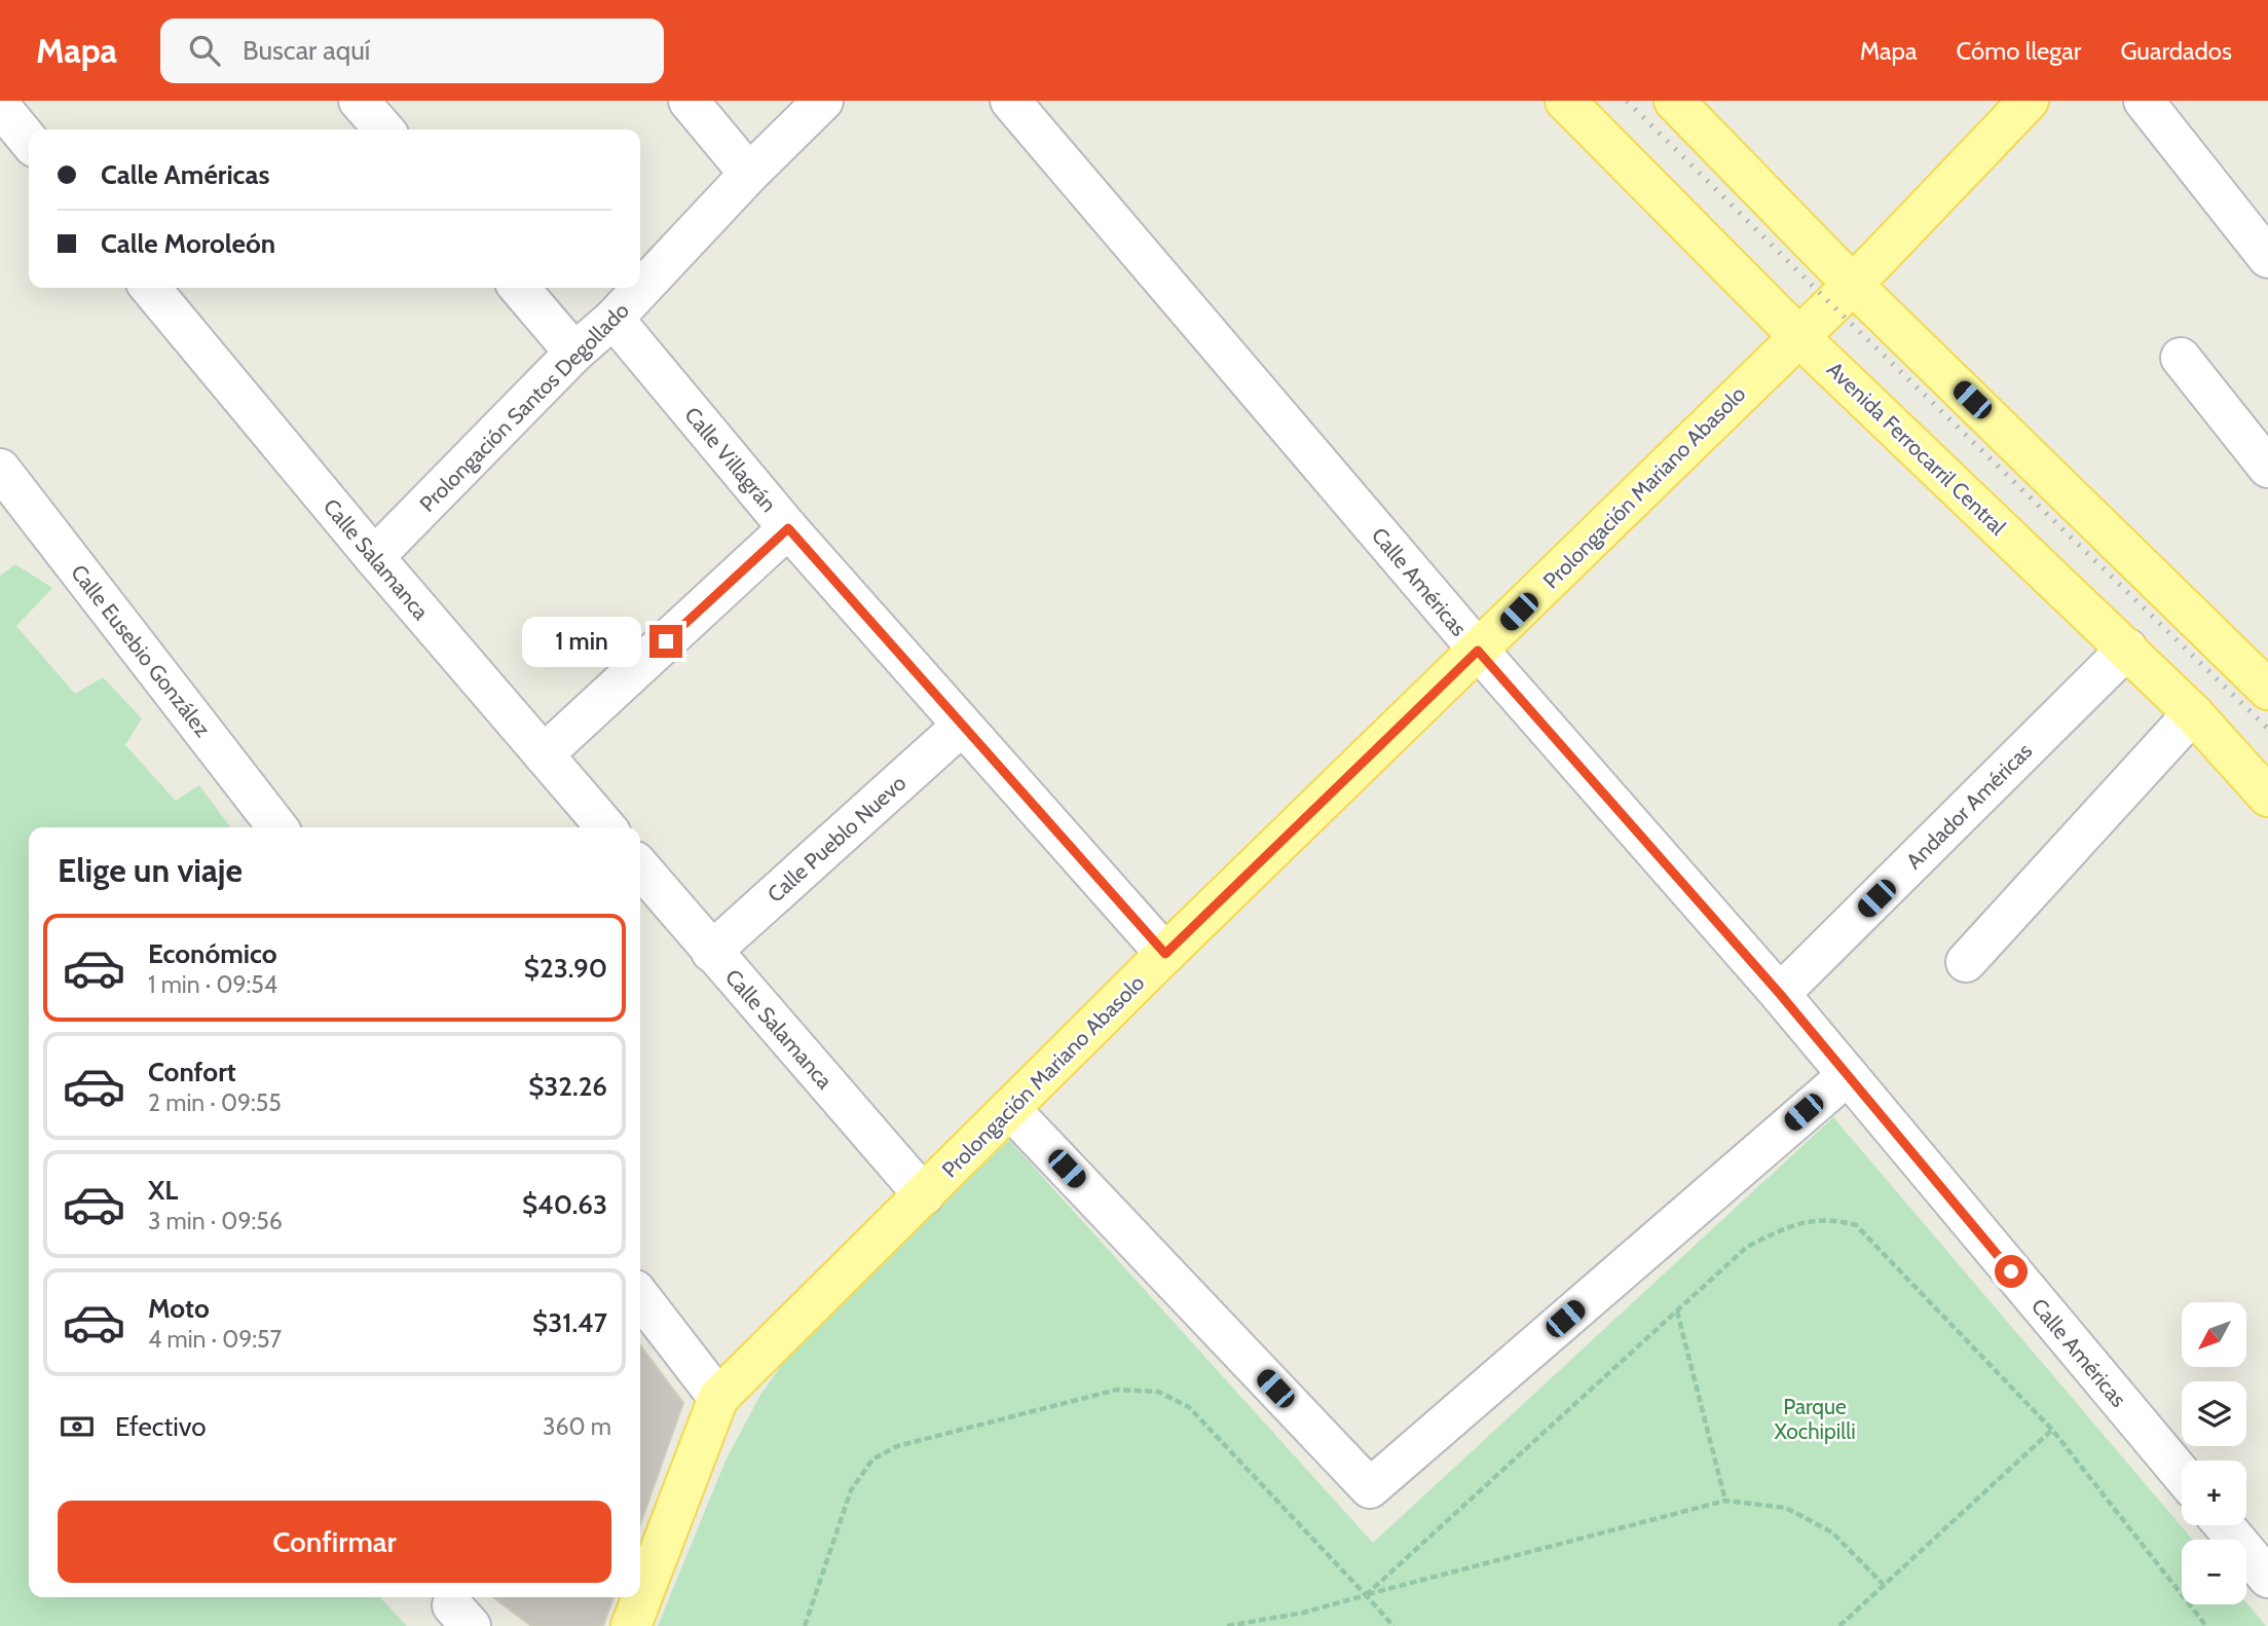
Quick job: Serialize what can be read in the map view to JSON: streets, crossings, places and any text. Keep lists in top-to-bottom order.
{
  "streets": {
    "main road": ["Avenida Ferrocarril Central", "Prolongación Mariano Abasolo"],
    "street": [
      "Prolongación Santos Degollado",
      "Calle Villagrán",
      "Calle Salamanca",
      "Calle Américas",
      "Calle Eusebio González",
      "Andador Américas",
      "Calle Pueblo Nuevo"
    ]
  },
  "crossings": [
    ["Prolongación Santos Degollado", "Calle Villagrán"],
    ["Prolongación Santos Degollado", "Calle Salamanca"],
    ["Avenida Ferrocarril Central", "Prolongación Mariano Abasolo"],
    ["Avenida Ferrocarril Central", "Andador Américas"],
    ["Calle Villagrán", "Prolongación Mariano Abasolo"],
    ["Calle Villagrán", "Calle Pueblo Nuevo"],
    ["Prolongación Mariano Abasolo", "Calle Salamanca"],
    ["Prolongación Mariano Abasolo", "Calle Américas"],
    ["Calle Salamanca", "Calle Pueblo Nuevo"],
    ["Calle Américas", "Andador Américas"]
  ],
  "parks": ["Parque Xochipilli"],
  "north": "bottom left",
  "page": {
    "header": "Mapa",
    "search": "Buscar aquí",
    "nav": ["Mapa", "Cómo llegar", "Guardados"],
    "banner": ["Calle Américas", "Calle Moroleón"],
    "bubble": "1 min",
    "heading": "Elige un viaje",
    "list": [
      {
        "name": "Económico",
        "note": "1 min · 09:54",
        "value": "$23.90"
      },
      {
        "name": "Confort",
        "note": "2 min · 09:55",
        "value": "$32.26"
      },
      {
        "name": "XL",
        "note": "3 min · 09:56",
        "value": "$40.63"
      },
      {
        "name": "Moto",
        "note": "4 min · 09:57",
        "value": "$31.47"
      }
    ],
    "map_buttons": ["+", "−"],
    "pay": ["Efectivo", "360 m"],
    "buttons": "Confirmar"
  }
}
